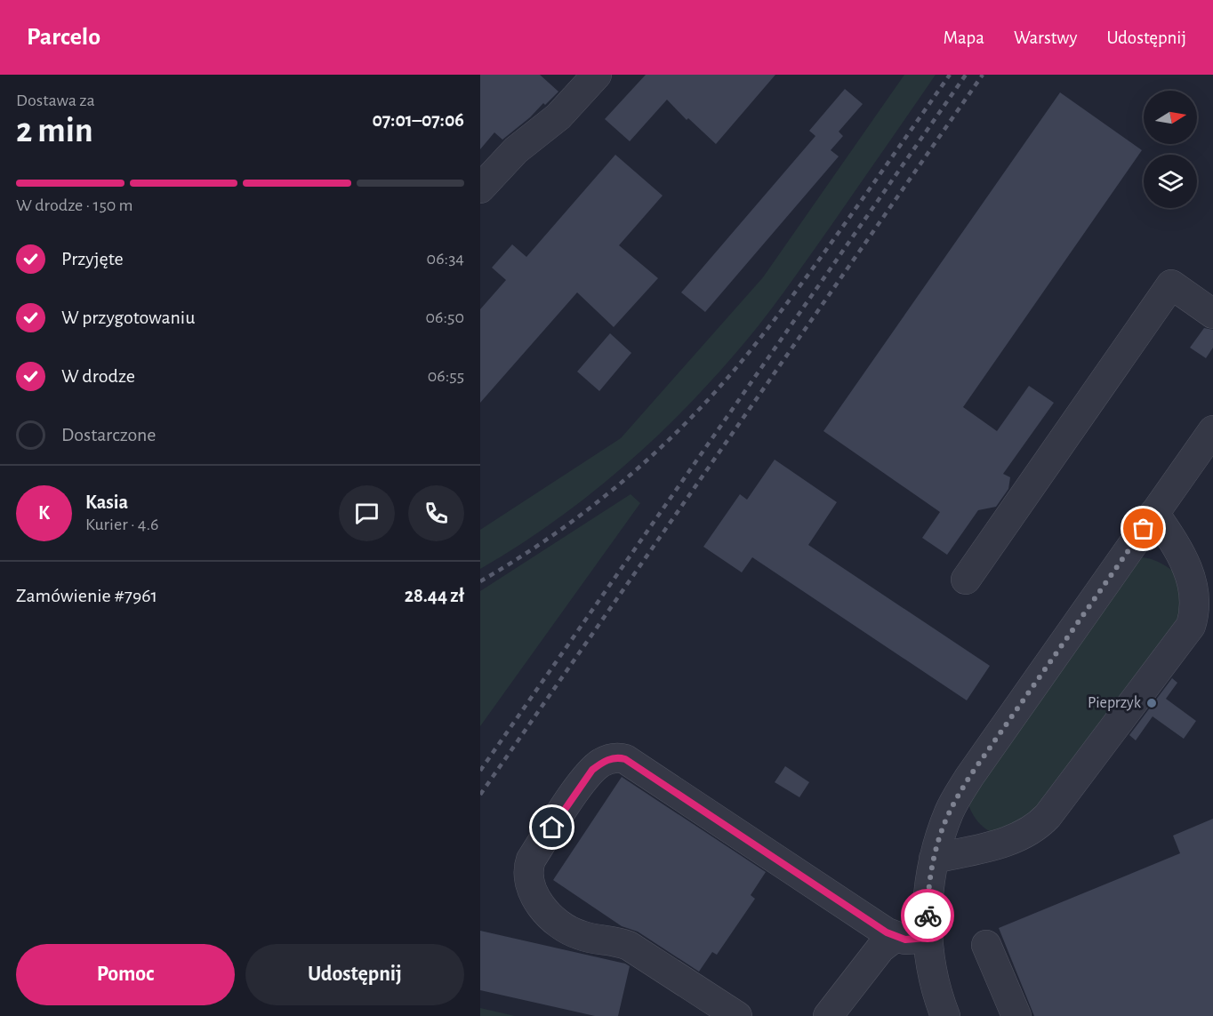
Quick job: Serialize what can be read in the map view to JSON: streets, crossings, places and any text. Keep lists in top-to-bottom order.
{
  "places": ["Pieprzyk"],
  "north": "right",
  "page": {
    "header": "Parcelo",
    "nav": ["Mapa", "Warstwy", "Udostępnij"],
    "heading": ["2 min", "Dostawa za", "07:01–07:06"],
    "panel": [
      "Kasia",
      "Kurier · 4.6",
      "Zamówienie #7961",
      "28.44 zł"
    ],
    "bar": "W drodze · 150 m",
    "list": [
      ["Przyjęte", "06:34"],
      ["W przygotowaniu", "06:50"],
      ["W drodze", "06:55"],
      "Dostarczone"
    ],
    "round": "K",
    "buttons": ["Pomoc", "Udostępnij"]
  }
}
